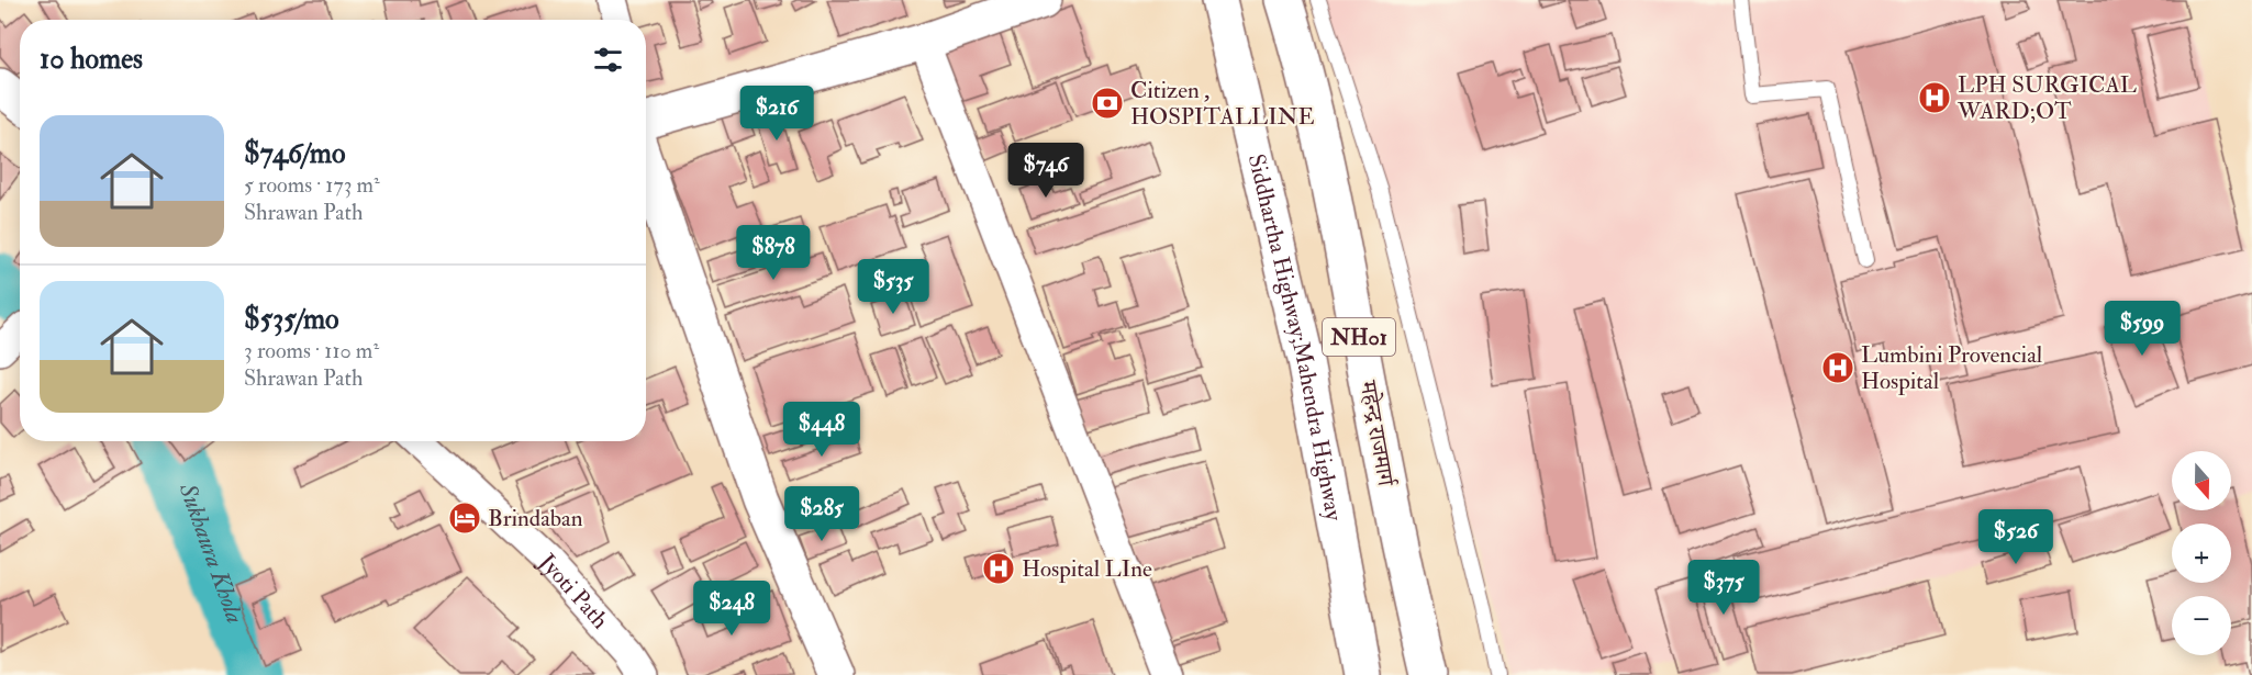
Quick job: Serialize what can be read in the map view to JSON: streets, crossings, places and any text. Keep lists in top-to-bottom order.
{
  "streets": {
    "main road": ["Siddhartha Highway;Mahendra Highway", "NH01", "महेन्द्र राजमार्ग"],
    "street": ["Jyoti Path"]
  },
  "water": ["Sukhaura Khola"],
  "places": {
    "hospital": ["LPH SURGICAL WARD;OT", "Lumbini Provencial Hospital", "Hospital LIne"],
    "bank": ["Citizen , HOSPITALLINE"],
    "hotel": ["Brindaban"]
  },
  "north": "bottom",
  "page": {
    "heading": "10 homes",
    "price": [
      "$216",
      "$746",
      "$878",
      "$535",
      "$599",
      "$448",
      "$285",
      "$526",
      "$375",
      "$248"
    ],
    "list": [
      {
        "name": "$746/mo",
        "note": "5 rooms · 173 m² · Shrawan Path"
      },
      {
        "name": "$535/mo",
        "note": "3 rooms · 110 m² · Shrawan Path"
      }
    ],
    "map_buttons": ["+", "−"]
  }
}
